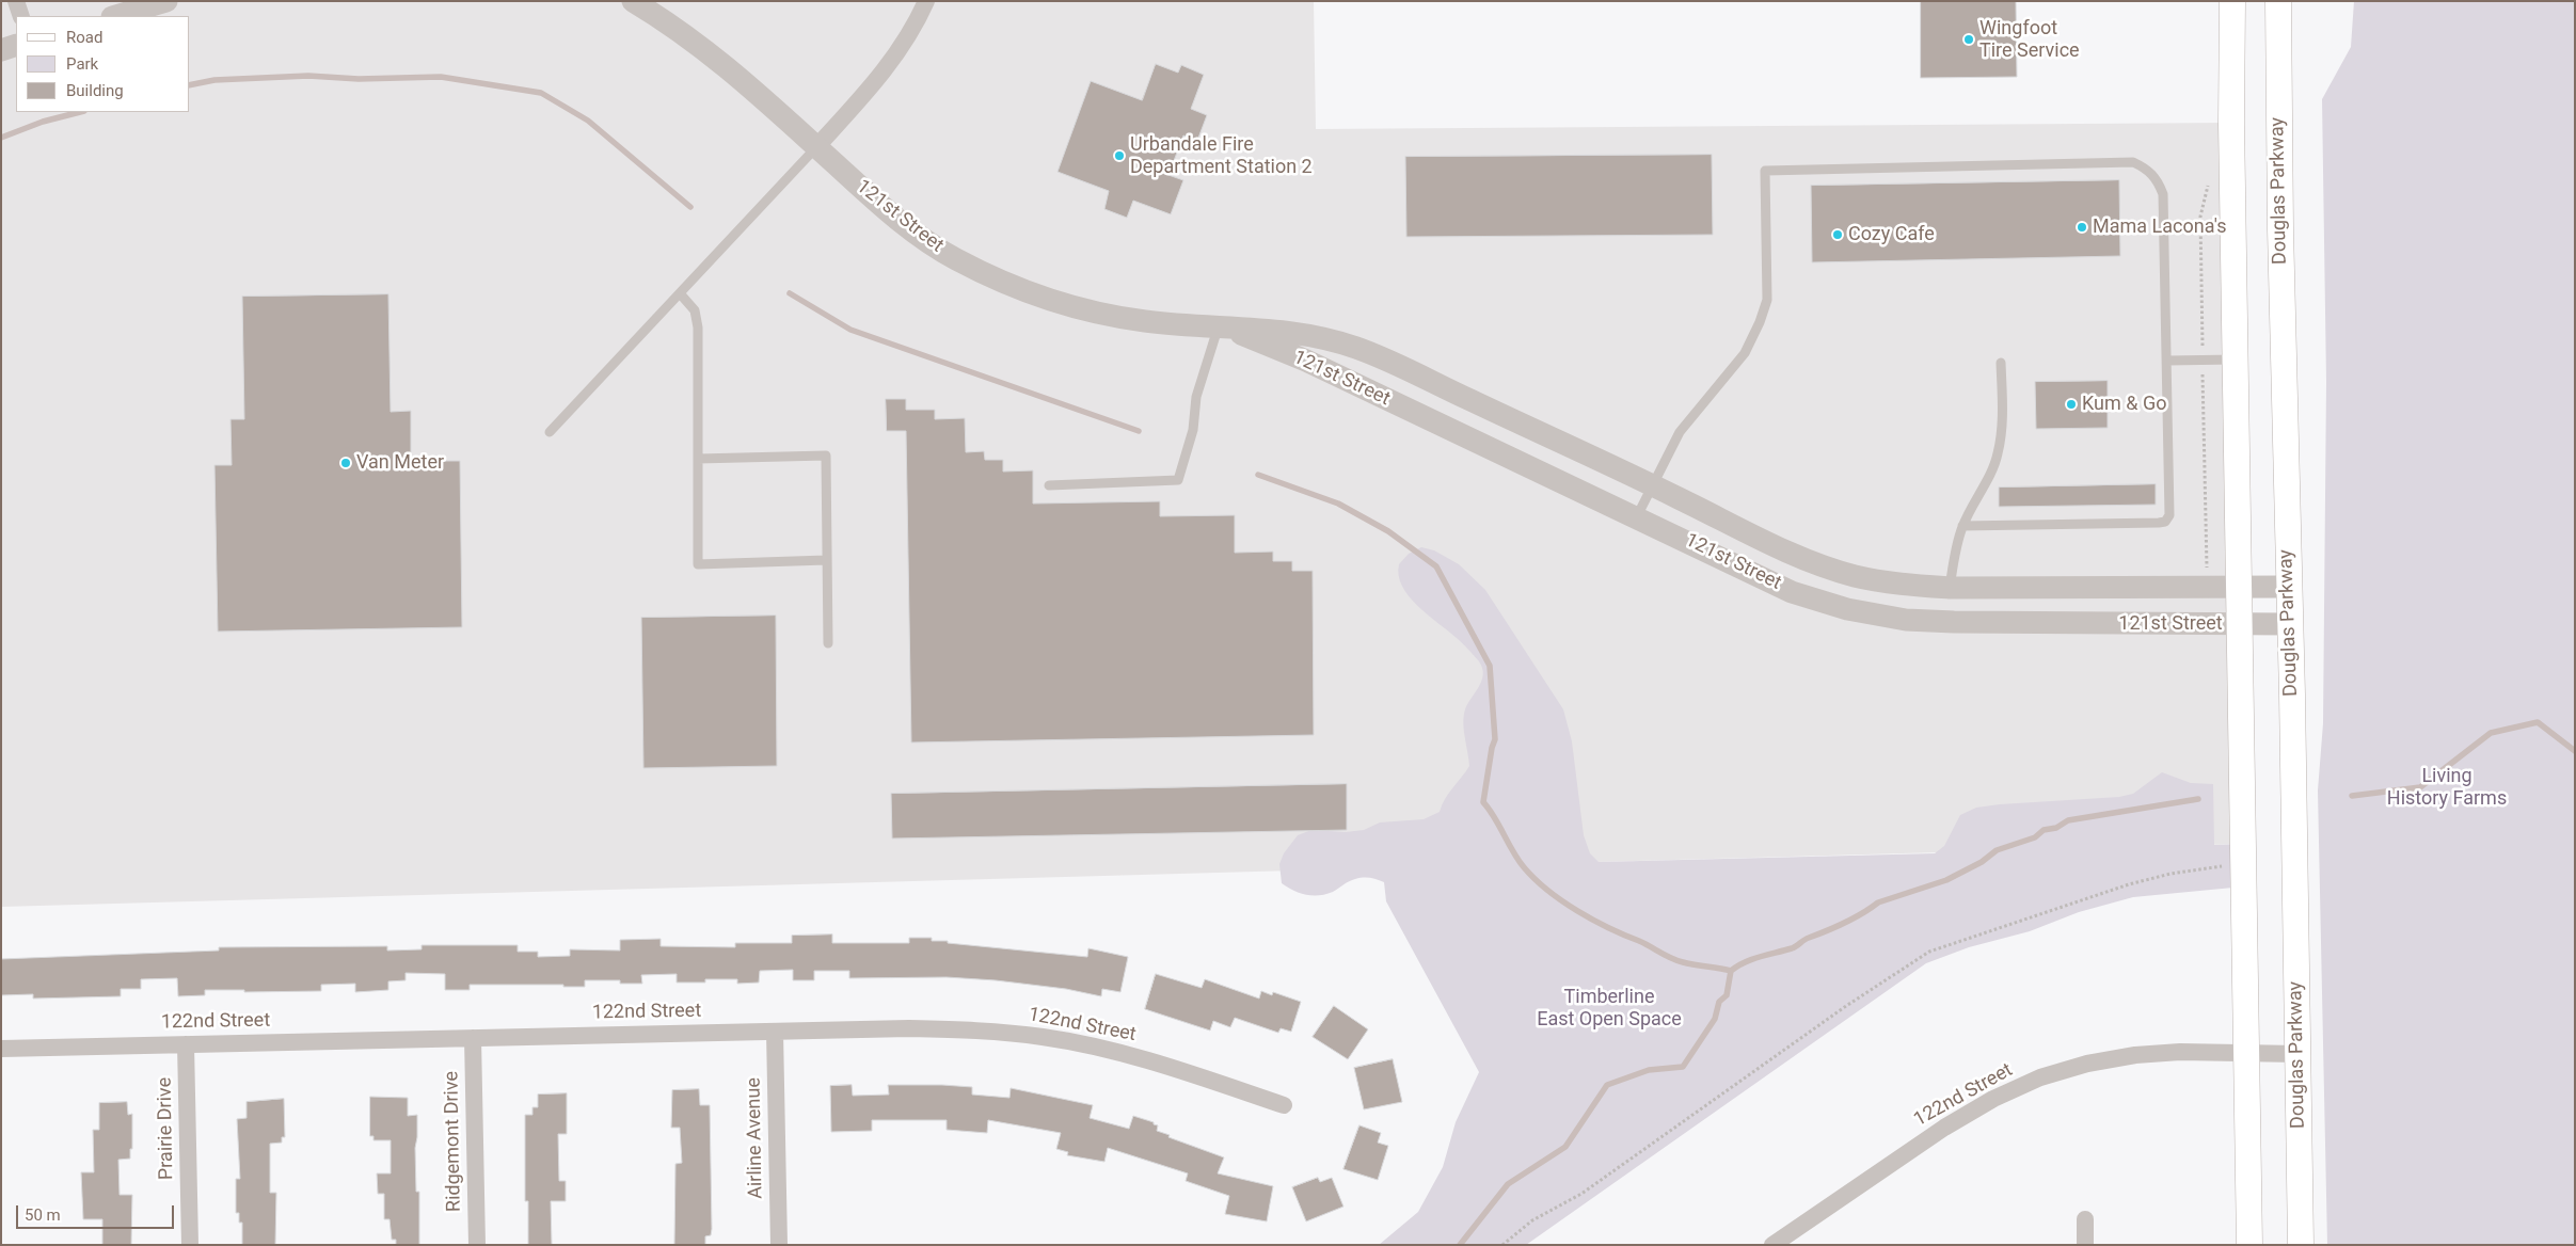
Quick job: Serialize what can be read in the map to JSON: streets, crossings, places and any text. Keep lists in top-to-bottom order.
{
  "streets": {
    "main road": ["Douglas Parkway"],
    "street": [
      "121st Street",
      "122nd Street",
      "Prairie Drive",
      "Airline Avenue",
      "Ridgemont Drive"
    ]
  },
  "crossings": [
    ["Douglas Parkway", "121st Street"],
    ["Douglas Parkway", "122nd Street"],
    ["122nd Street", "Prairie Drive"],
    ["122nd Street", "Airline Avenue"],
    ["122nd Street", "Ridgemont Drive"]
  ],
  "parks": ["Living History Farms", "Timberline East Open Space"],
  "places": [
    "Wingfoot Tire Service",
    "Urbandale Fire Department Station 2",
    "Mama Lacona's",
    "Cozy Cafe",
    "Kum & Go",
    "Van Meter"
  ],
  "legend": ["Road", "Park", "Building"],
  "scale_bar": "50 m"
}
